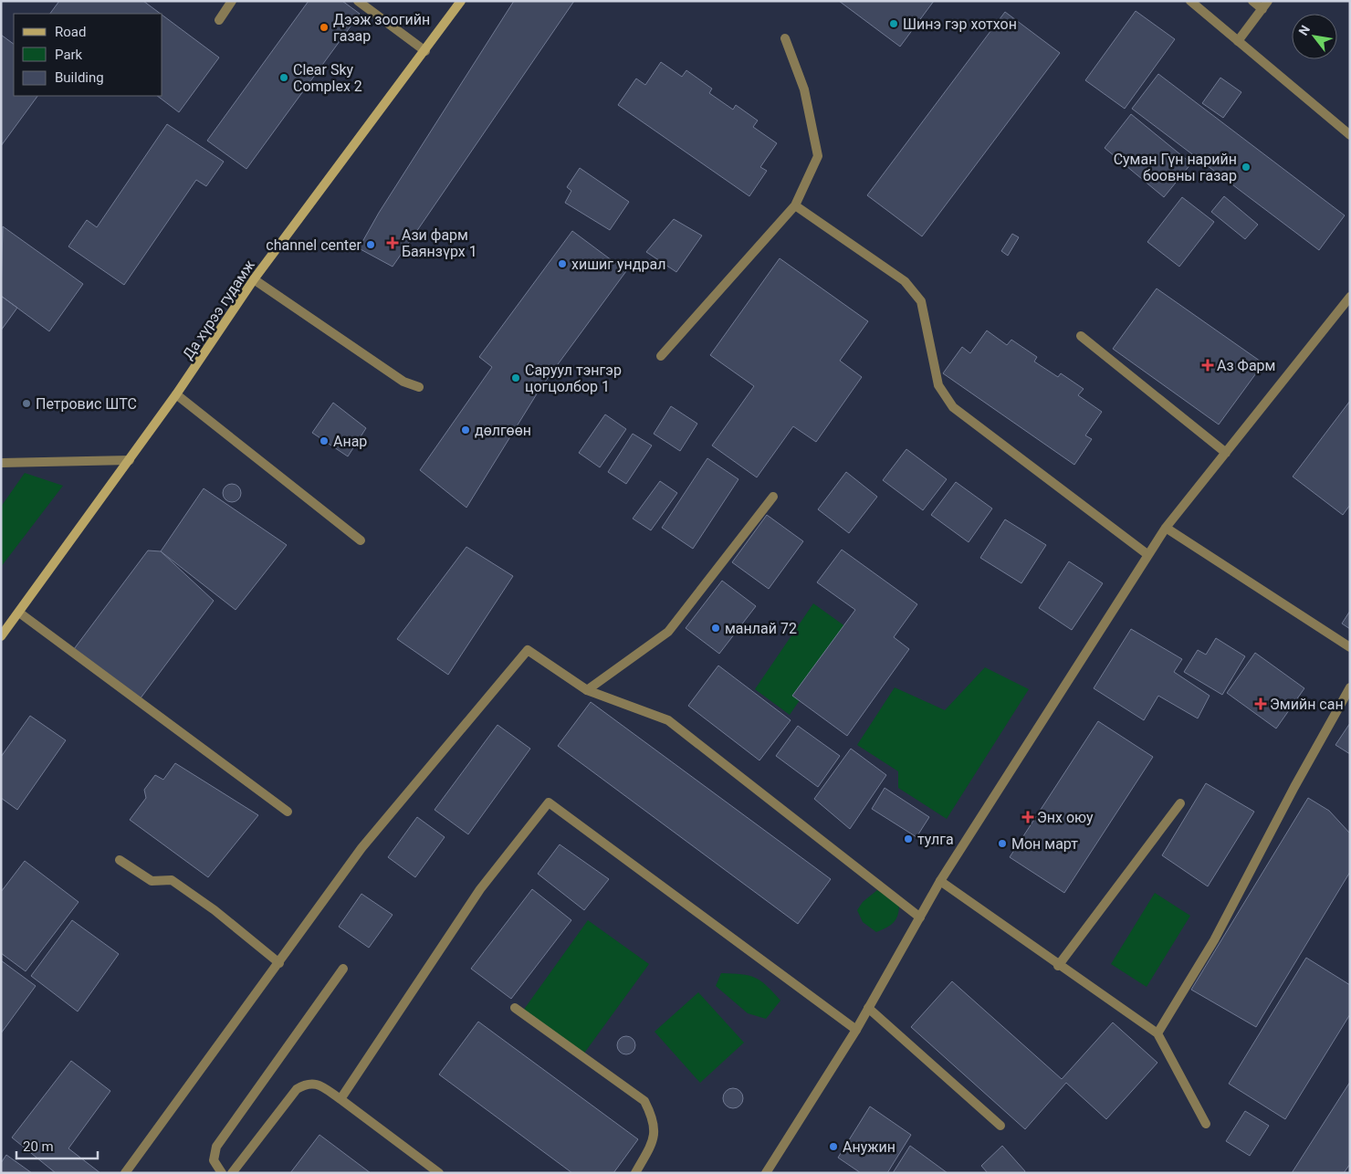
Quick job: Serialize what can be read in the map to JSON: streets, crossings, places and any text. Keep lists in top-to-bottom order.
{
  "streets": {
    "main road": ["Да хүрээ гудамж"]
  },
  "places": {
    "other": [
      "Шинэ гэр хотхон",
      "Дээж зоогийн газар",
      "Clear Sky Complex 2",
      "Суман Гүн нарийн боовны газар",
      "channel center",
      "хишиг ундрал",
      "Саруул тэнгэр цогцолбор 1",
      "Петровис ШТС",
      "дөлгөөн",
      "Анар",
      "манлай 72",
      "тулга",
      "Мон март",
      "Анужин"
    ],
    "health": [
      "Ази фарм Баянзүрх 1",
      "Аз Фарм",
      "Эмийн сан",
      "Энх оюу"
    ]
  },
  "legend": ["Road", "Park", "Building"],
  "scale_bar": "20 m",
  "north": "top left"
}
